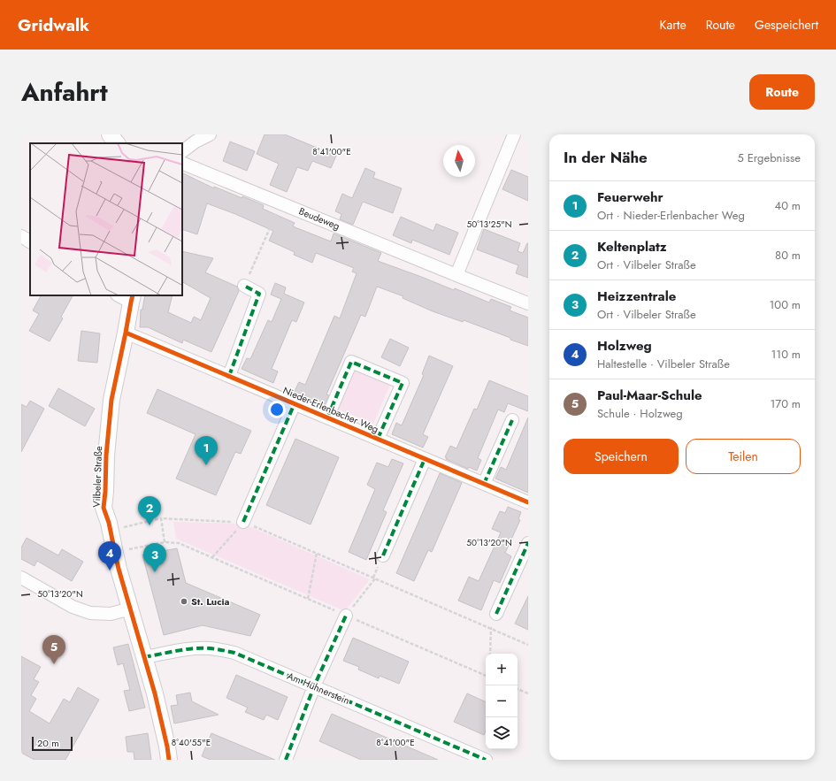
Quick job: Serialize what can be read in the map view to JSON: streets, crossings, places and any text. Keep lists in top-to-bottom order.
{
  "streets": {
    "street": [
      "Beudeweg",
      "Nieder-Erlenbacher Weg",
      "Vilbeler Straße",
      "Am Hühnerstein"
    ]
  },
  "crossings": [
    ["Nieder-Erlenbacher Weg", "Vilbeler Straße"],
    ["Vilbeler Straße", "Am Hühnerstein"]
  ],
  "places": ["St. Lucia"],
  "scale_bar": "20 m",
  "north": "top",
  "page": {
    "header": "Gridwalk",
    "nav": ["Karte", "Route", "Gespeichert"],
    "title": "Anfahrt",
    "buttons": [
      "Route",
      ["Speichern", "Teilen"]
    ],
    "heading": ["In der Nähe", "5 Ergebnisse"],
    "list": [
      {
        "mark": "1",
        "name": "Feuerwehr",
        "note": "Ort · Nieder-Erlenbacher Weg",
        "value": "40 m"
      },
      {
        "mark": "2",
        "name": "Keltenplatz",
        "note": "Ort · Vilbeler Straße",
        "value": "80 m"
      },
      {
        "mark": "3",
        "name": "Heizzentrale",
        "note": "Ort · Vilbeler Straße",
        "value": "100 m"
      },
      {
        "mark": "4",
        "name": "Holzweg",
        "note": "Haltestelle · Vilbeler Straße",
        "value": "110 m"
      },
      {
        "mark": "5",
        "name": "Paul-Maar-Schule",
        "note": "Schule · Holzweg",
        "value": "170 m"
      }
    ],
    "pins": [
      "1",
      "2",
      "4",
      "3",
      "5"
    ],
    "map_buttons": ["+", "−"],
    "scale": "20 m"
  },
  "coordinates": [
    "8°41'00\"E",
    "50°13'25\"N",
    "50°13'20\"N",
    "8°40'55\"E"
  ]
}
